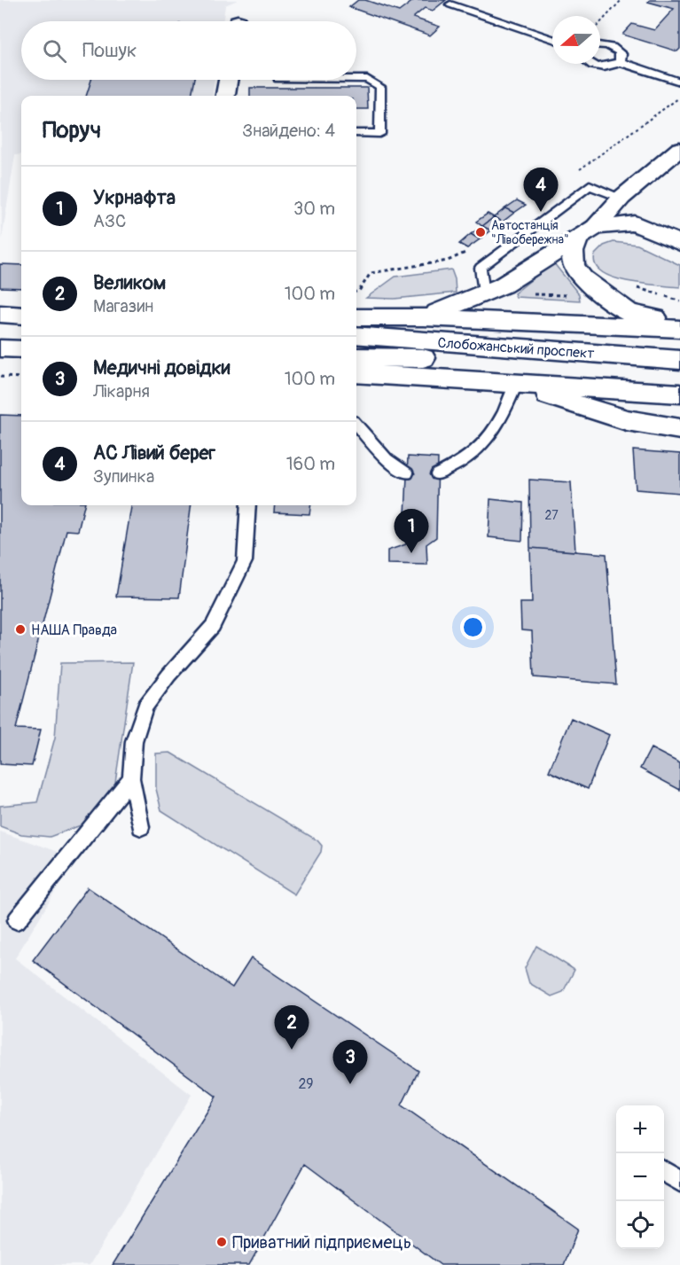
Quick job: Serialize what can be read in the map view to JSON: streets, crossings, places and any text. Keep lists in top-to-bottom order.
{
  "streets": {
    "main road": ["Слобожанський проспект"]
  },
  "places": ["Автостанція \"Лівобережна\"", "НАША Правда", "Приватний підприємець"],
  "house_numbers": ["27", "29"],
  "north": "left",
  "page": {
    "search": "Пошук",
    "heading": ["Поруч", "Знайдено: 4"],
    "list": [
      {
        "mark": "1",
        "name": "Укрнафта",
        "note": "АЗС",
        "value": "30 m"
      },
      {
        "mark": "2",
        "name": "Великом",
        "note": "Магазин",
        "value": "100 m"
      },
      {
        "mark": "3",
        "name": "Медичні довідки",
        "note": "Лікарня",
        "value": "100 m"
      },
      {
        "mark": "4",
        "name": "АС Лівий берег",
        "note": "Зупинка",
        "value": "160 m"
      }
    ],
    "pins": [
      "4",
      "1",
      "2",
      "3"
    ],
    "map_buttons": ["+", "−"]
  }
}
